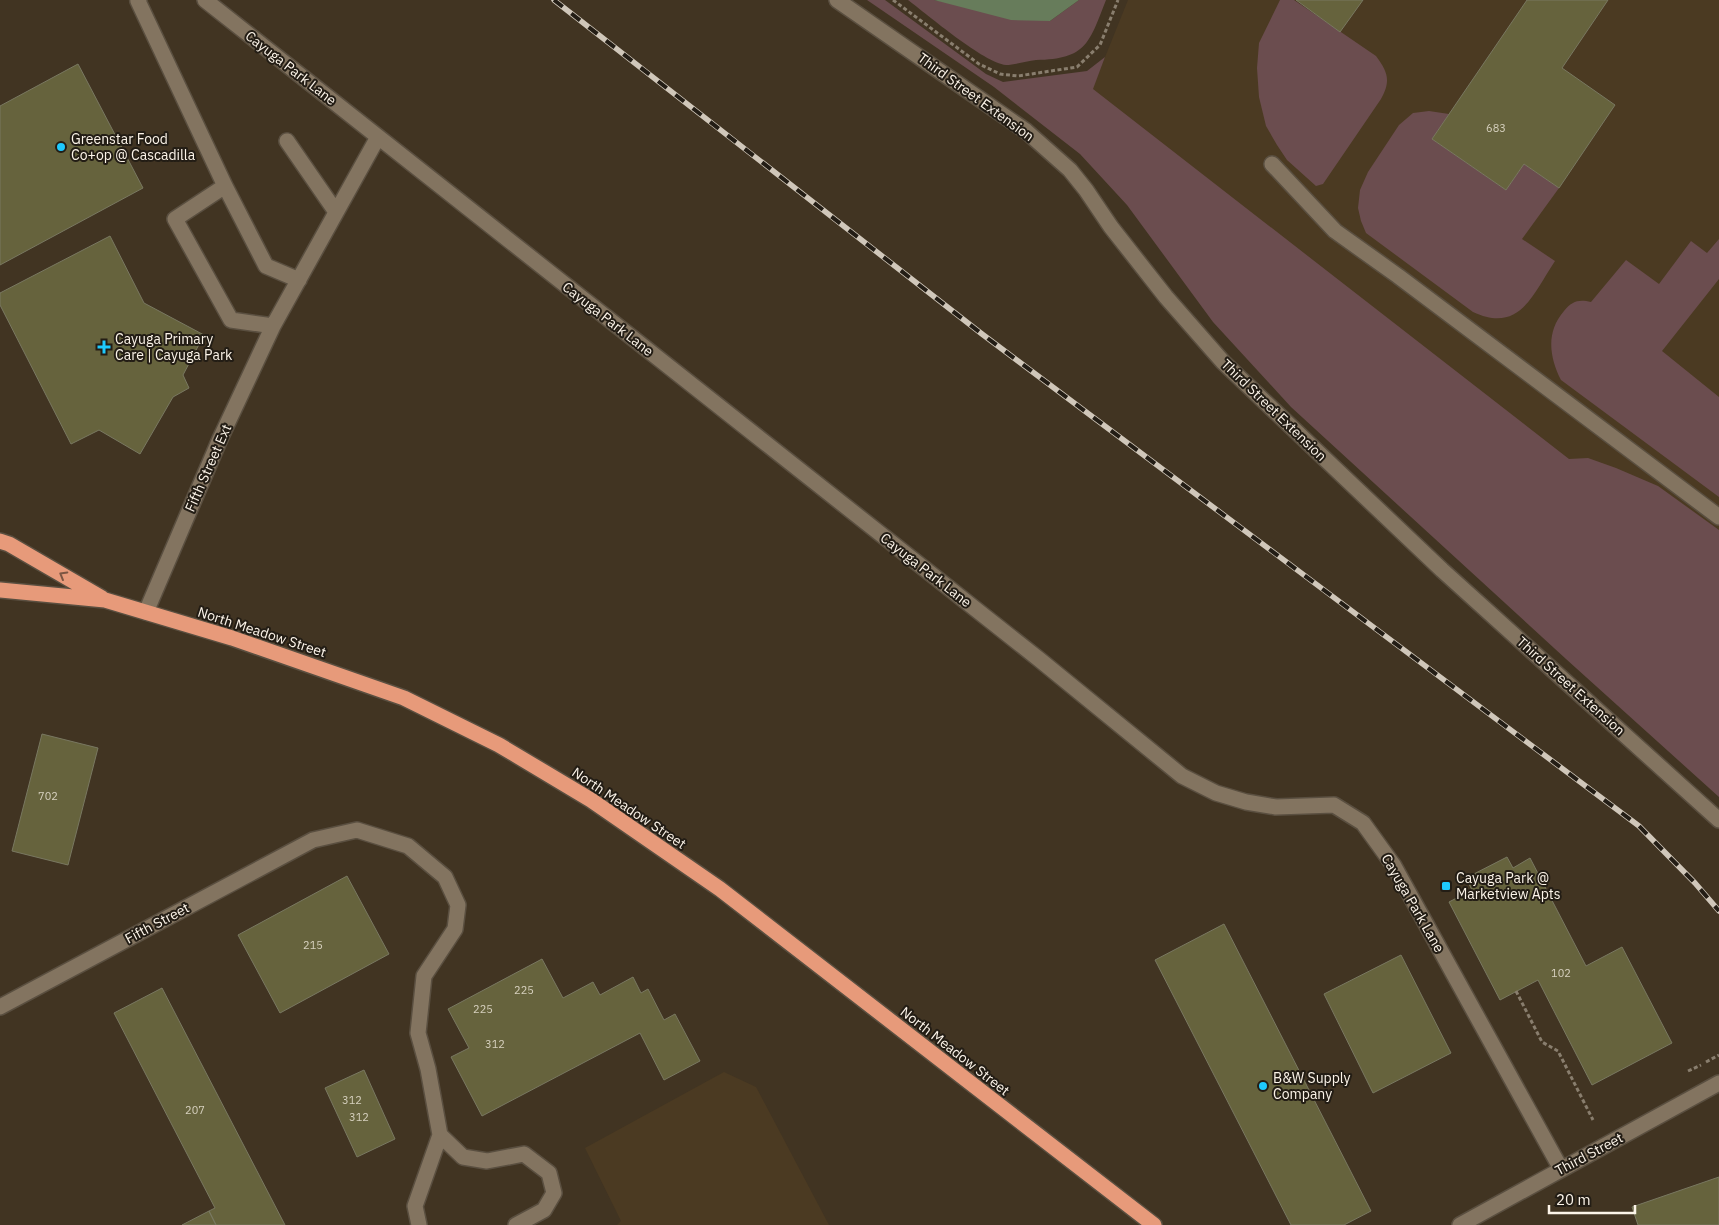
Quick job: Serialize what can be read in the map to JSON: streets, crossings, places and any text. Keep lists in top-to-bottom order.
{
  "streets": {
    "highway": ["North Meadow Street"],
    "street": [
      "Cayuga Park Lane",
      "Third Street Extension",
      "Fifth Street Ext",
      "Fifth Street",
      "Third Street"
    ]
  },
  "crossings": [
    ["Cayuga Park Lane", "Fifth Street Ext"],
    ["Cayuga Park Lane", "Third Street"],
    ["Fifth Street Ext", "North Meadow Street"]
  ],
  "places": {
    "other": ["Greenstar Food Co+op @ Cascadilla", "B&W Supply Company"],
    "health": ["Cayuga Primary Care | Cayuga Park"],
    "transit": ["Cayuga Park @ Marketview Apts"]
  },
  "house_numbers": [
    "683",
    "702",
    "215",
    "102",
    "225",
    "225",
    "312",
    "312",
    "207",
    "312"
  ],
  "scale_bar": "20 m"
}
